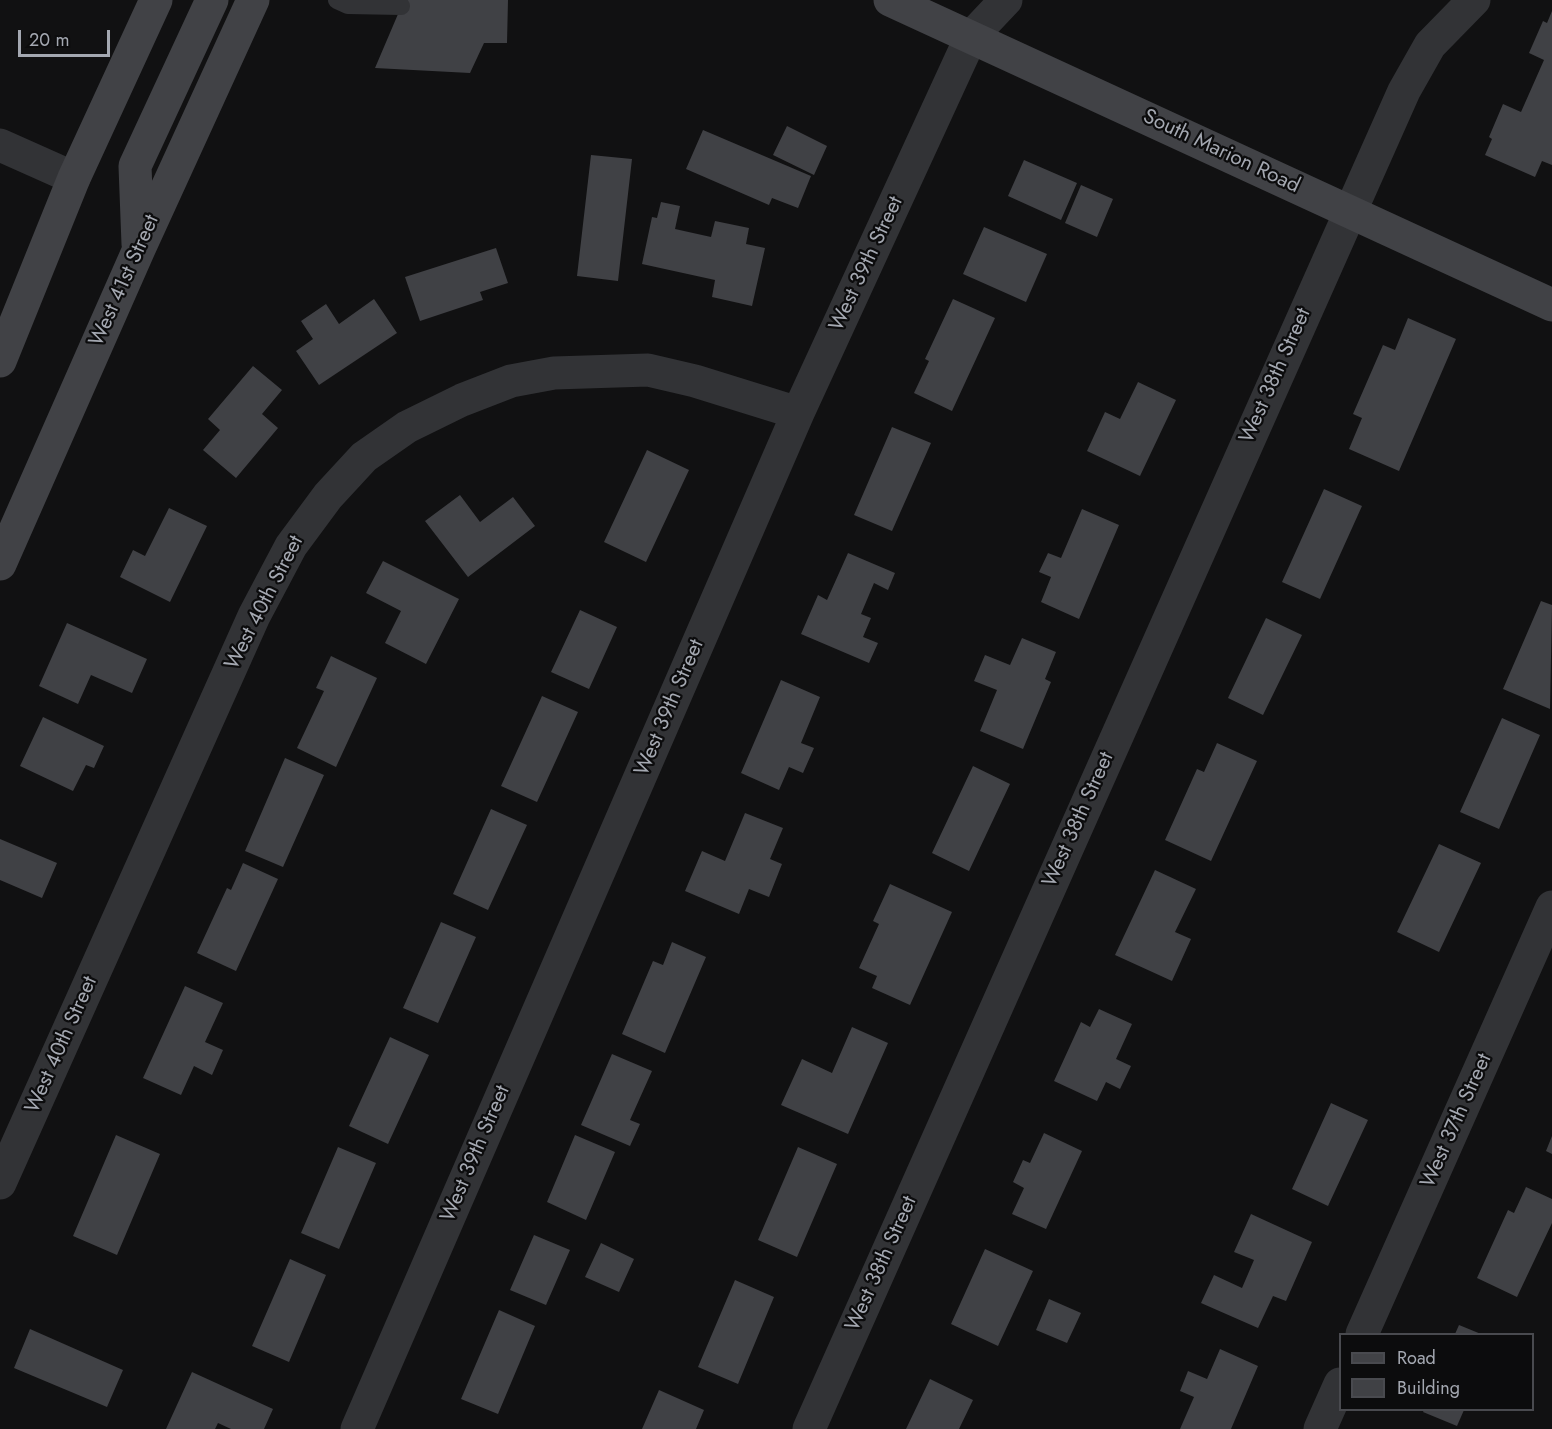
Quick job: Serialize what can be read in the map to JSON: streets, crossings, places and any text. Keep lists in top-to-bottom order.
{
  "streets": {
    "main road": ["South Marion Road", "West 41st Street"],
    "street": [
      "West 39th Street",
      "West 38th Street",
      "West 40th Street",
      "West 37th Street"
    ]
  },
  "crossings": [
    ["South Marion Road", "West 39th Street"],
    ["South Marion Road", "West 38th Street"],
    ["West 39th Street", "West 40th Street"]
  ],
  "legend": ["Road", "Building"],
  "scale_bar": "20 m"
}
